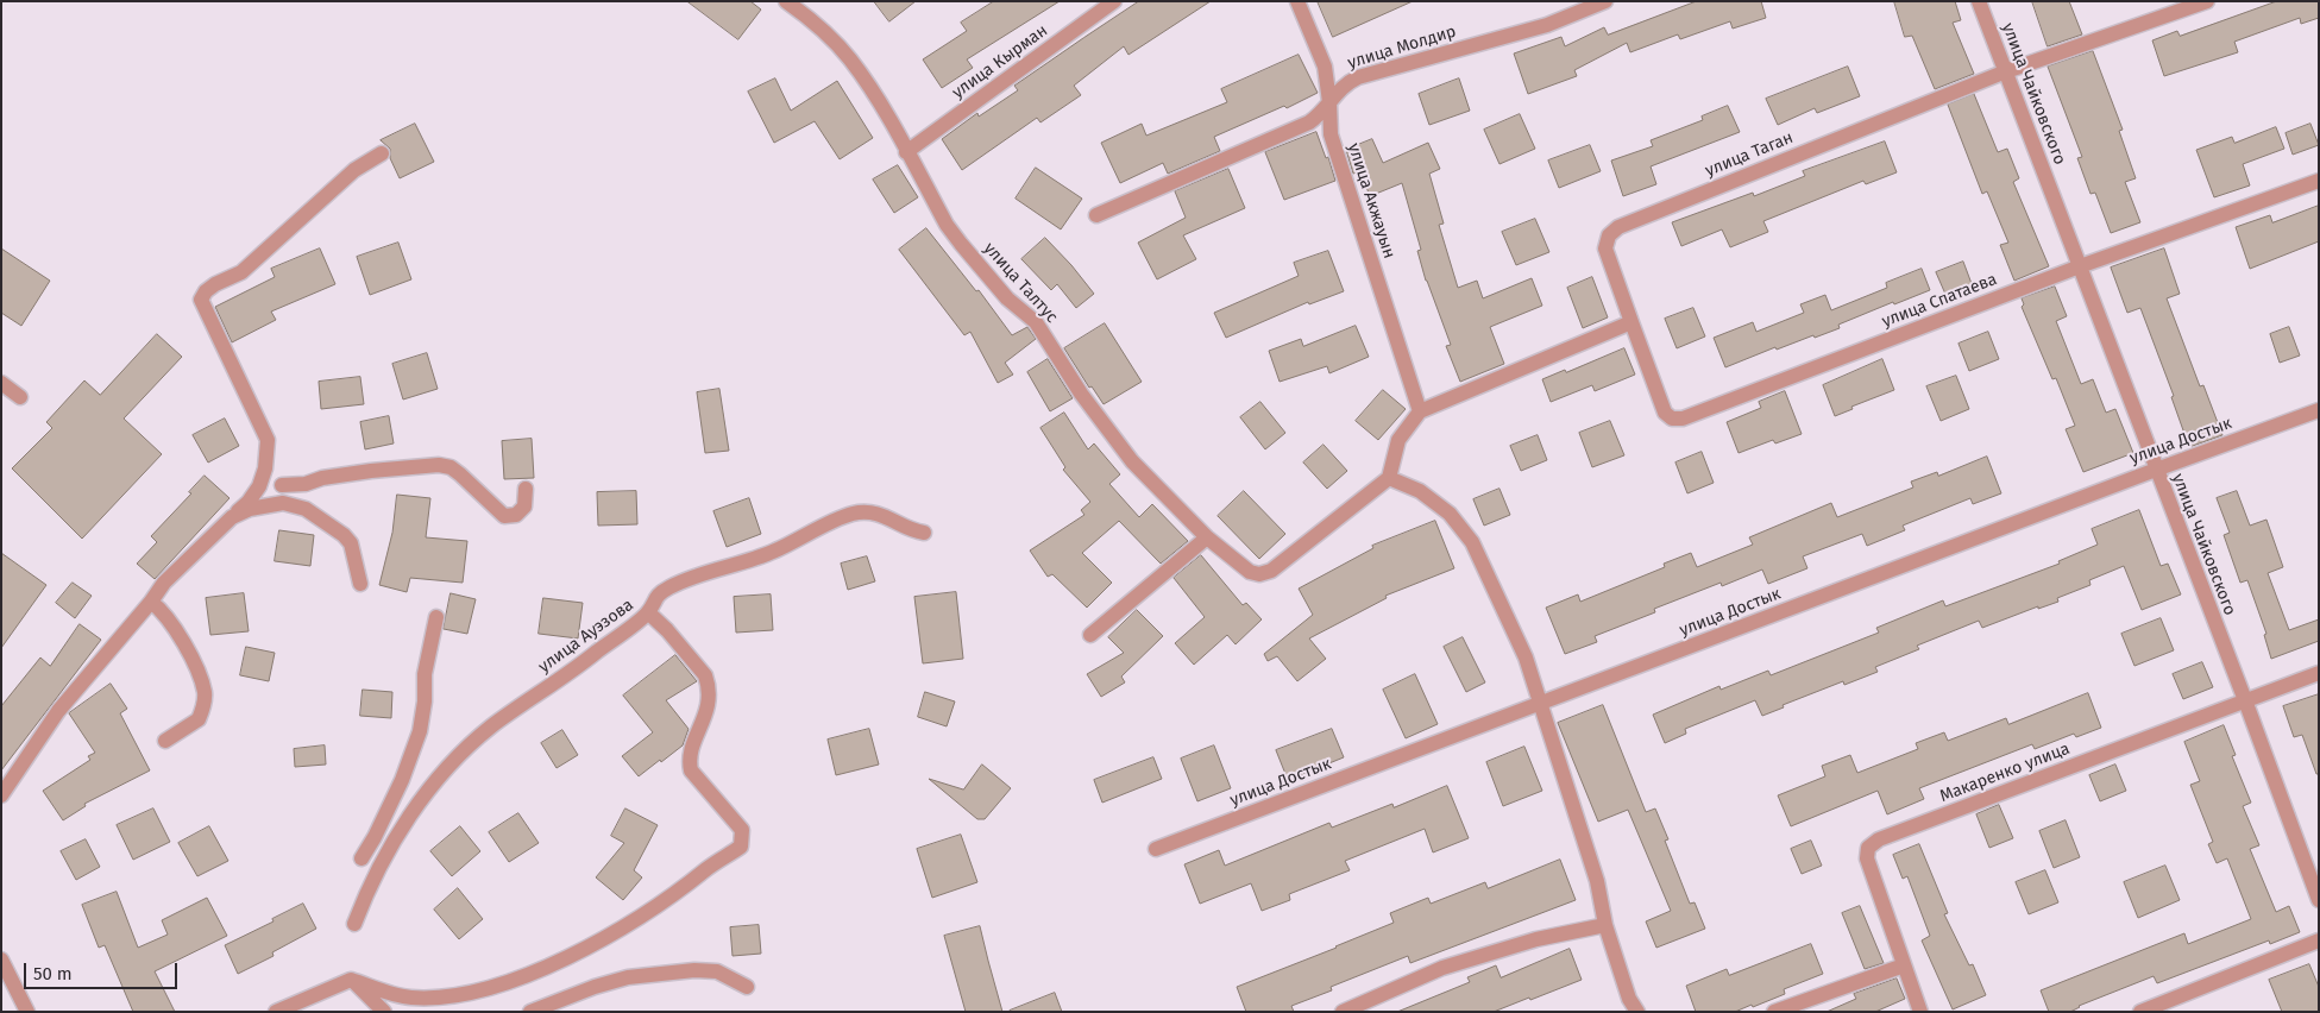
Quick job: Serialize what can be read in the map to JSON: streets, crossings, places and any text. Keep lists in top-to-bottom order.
{
  "streets": {
    "street": [
      "улица Молдир",
      "улица Кырман",
      "улица Чайковского",
      "улица Таган",
      "улица Акжауын",
      "улица Талтус",
      "улица Спатаева",
      "улица Достык",
      "улица Ауэзова",
      "Макаренко улица"
    ]
  },
  "crossings": [
    ["улица Молдир", "улица Акжауын"],
    ["улица Кырман", "улица Талтус"],
    ["улица Чайковского", "улица Таган"],
    ["улица Чайковского", "улица Спатаева"],
    ["улица Чайковского", "улица Достык"],
    ["улица Чайковского", "Макаренко улица"],
    ["улица Таган", "улица Спатаева"]
  ],
  "scale_bar": "50 m"
}
